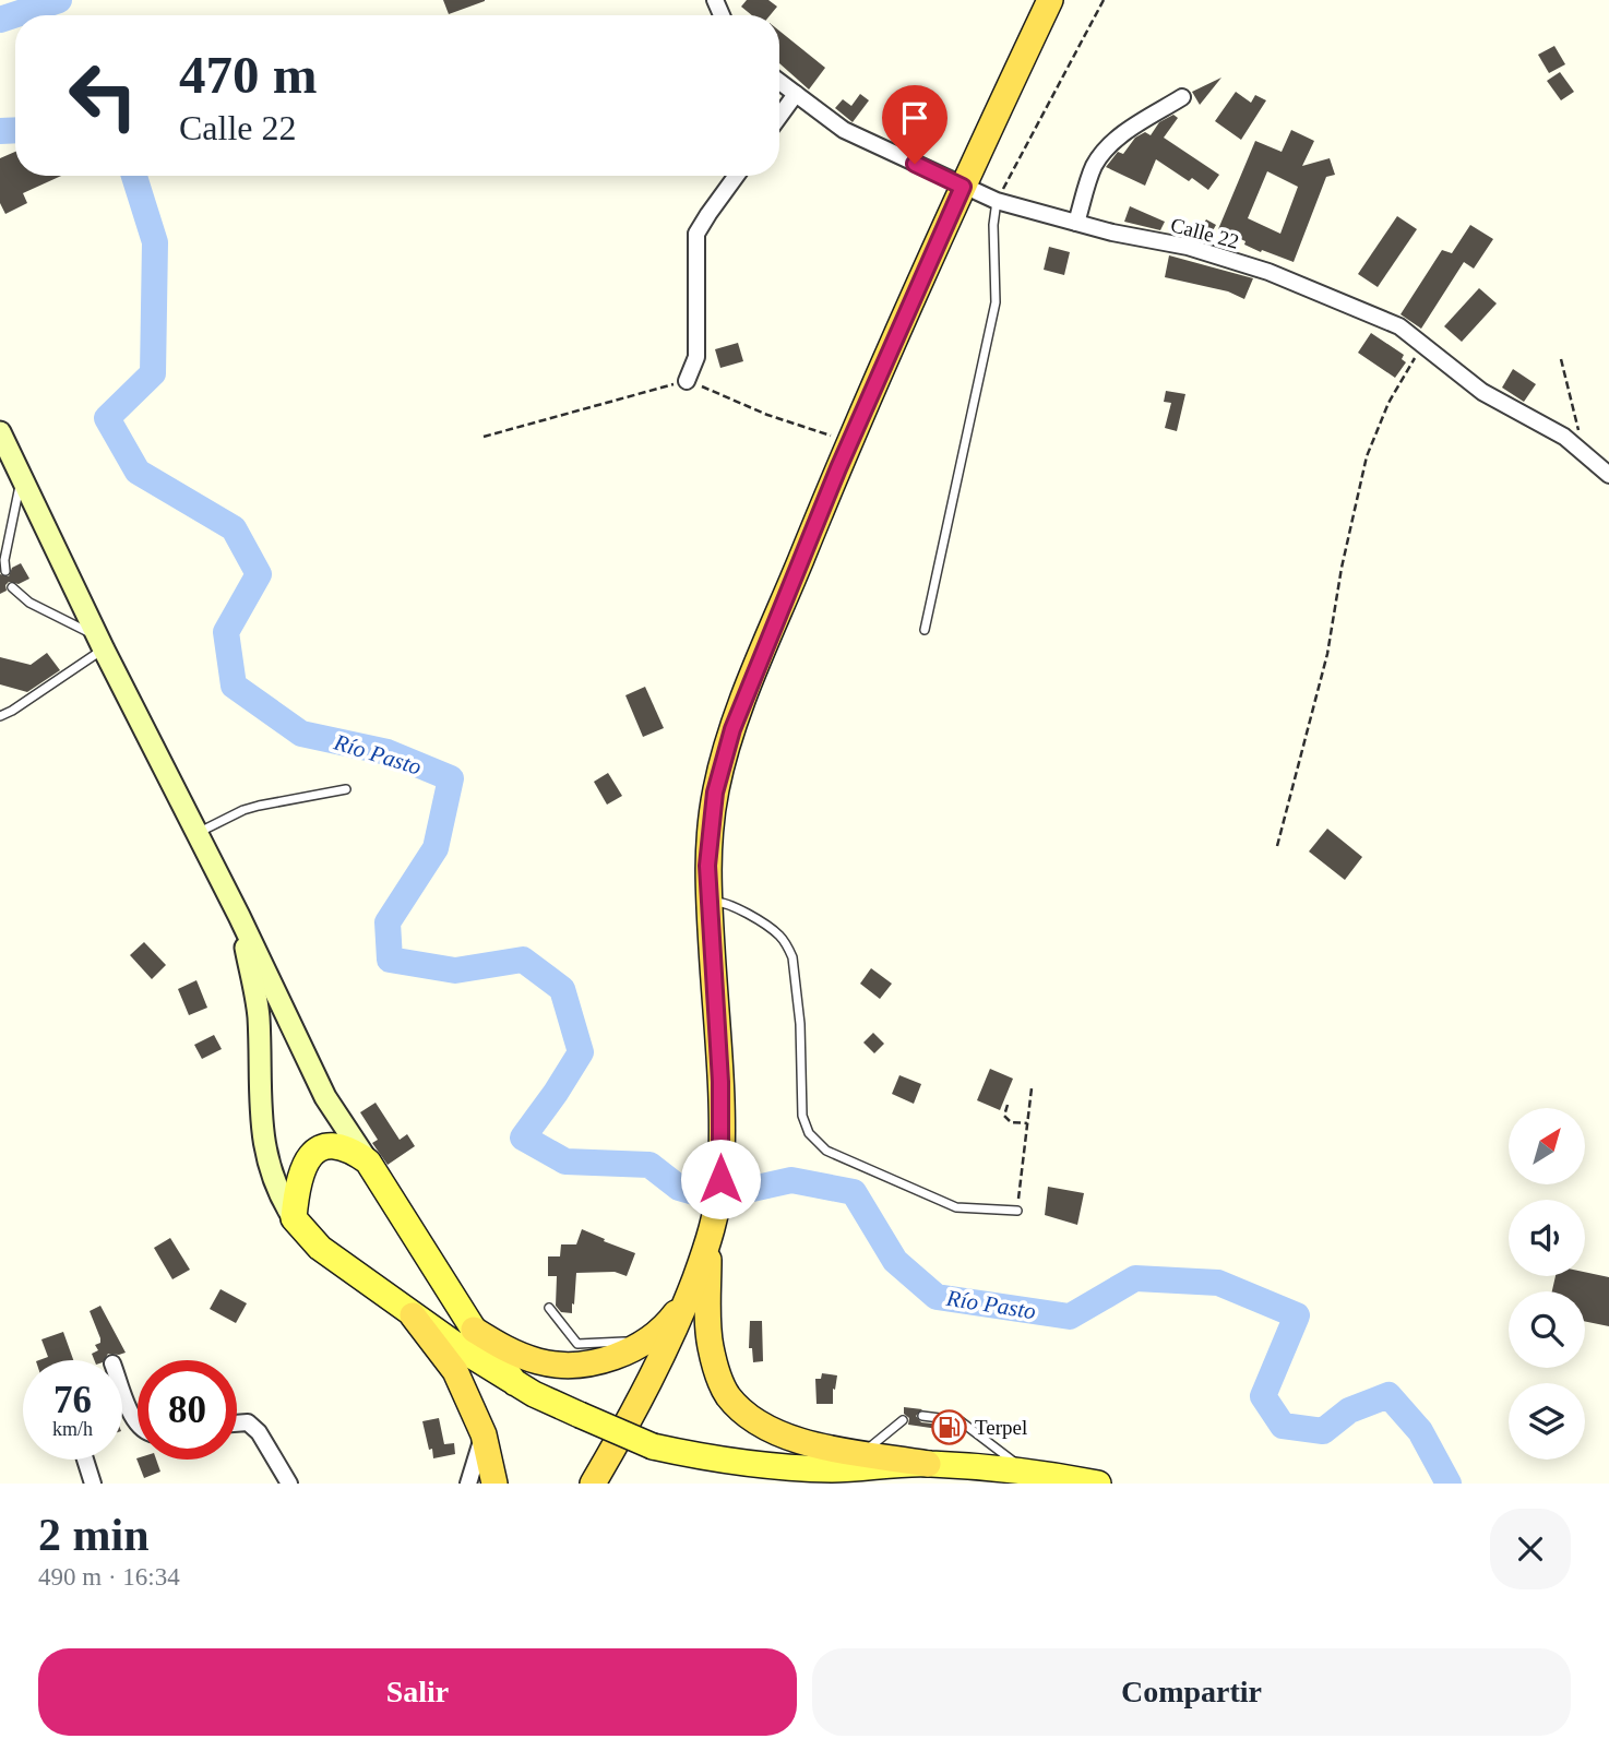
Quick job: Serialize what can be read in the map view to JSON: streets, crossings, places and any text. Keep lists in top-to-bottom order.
{
  "streets": {
    "street": ["Calle 22"]
  },
  "water": ["Río Pasto"],
  "places": {
    "fuel station": ["Terpel"]
  },
  "north": "top right",
  "page": {
    "turn": ["470 m", "Calle 22"],
    "speed": "76 km/h",
    "limit": "80",
    "heading": ["2 min", "490 m · 16:34"],
    "buttons": ["Salir", "Compartir"]
  }
}
